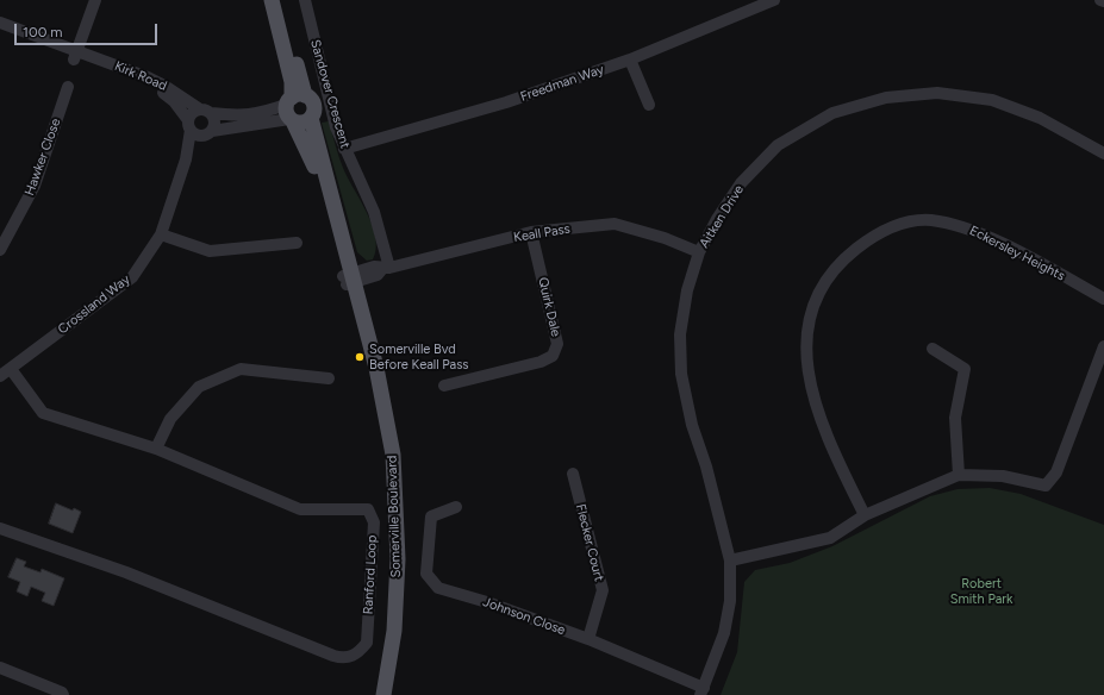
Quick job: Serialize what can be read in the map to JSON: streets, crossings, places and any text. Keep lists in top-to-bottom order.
{
  "streets": {
    "main road": ["Somerville Boulevard"],
    "street": [
      "Kirk Road",
      "Freedman Way",
      "Sandover Crescent",
      "Hawker Close",
      "Aitken Drive",
      "Keall Pass",
      "Eckersley Heights",
      "Crossland Way",
      "Quirk Dale",
      "Flecker Court",
      "Ranford Loop",
      "Johnson Close"
    ]
  },
  "crossings": [
    ["Kirk Road", "Crossland Way"],
    ["Kirk Road", "Somerville Boulevard"],
    ["Freedman Way", "Sandover Crescent"],
    ["Sandover Crescent", "Keall Pass"],
    ["Aitken Drive", "Keall Pass"],
    ["Aitken Drive", "Johnson Close"],
    ["Keall Pass", "Quirk Dale"],
    ["Keall Pass", "Somerville Boulevard"],
    ["Crossland Way", "Ranford Loop"],
    ["Flecker Court", "Johnson Close"]
  ],
  "parks": ["Robert Smith Park"],
  "places": ["Somerville Bvd Before Keall Pass"],
  "scale_bar": "100 m"
}
